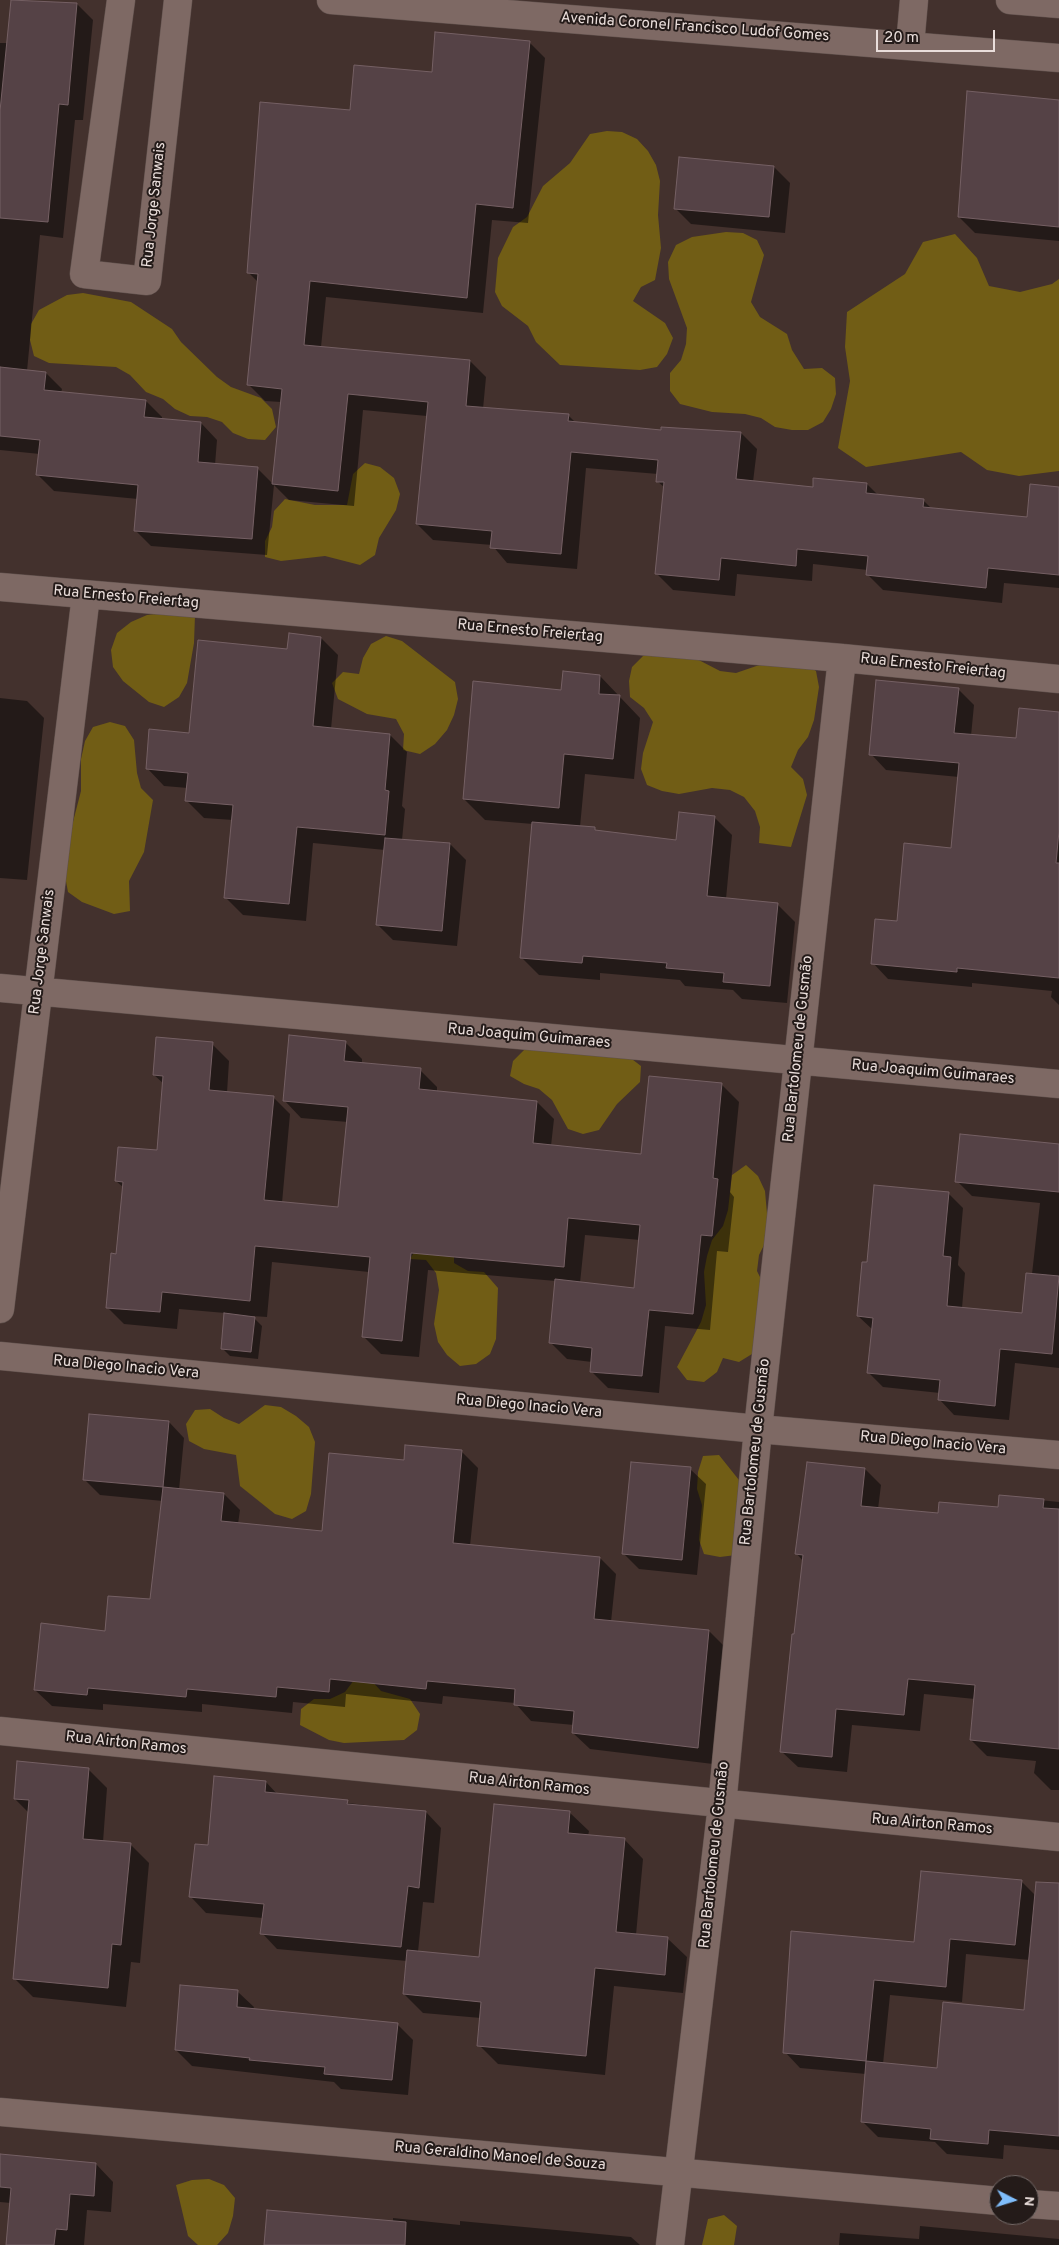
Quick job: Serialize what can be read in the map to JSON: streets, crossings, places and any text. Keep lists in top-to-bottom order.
{
  "streets": {
    "street": [
      "Avenida Coronel Francisco Ludof Gomes",
      "Rua Jorge Sanwais",
      "Rua Ernesto Freiertag",
      "Rua Joaquim Guimaraes",
      "Rua Bartolomeu de Gusmão",
      "Rua Diego Inacio Vera",
      "Rua Airton Ramos",
      "Rua Geraldino Manoel de Souza"
    ]
  },
  "crossings": [
    ["Rua Jorge Sanwais", "Rua Ernesto Freiertag"],
    ["Rua Jorge Sanwais", "Rua Joaquim Guimaraes"],
    ["Rua Ernesto Freiertag", "Rua Bartolomeu de Gusmão"],
    ["Rua Joaquim Guimaraes", "Rua Bartolomeu de Gusmão"],
    ["Rua Bartolomeu de Gusmão", "Rua Diego Inacio Vera"],
    ["Rua Bartolomeu de Gusmão", "Rua Airton Ramos"],
    ["Rua Bartolomeu de Gusmão", "Rua Geraldino Manoel de Souza"]
  ],
  "scale_bar": "20 m",
  "north": "right"
}
